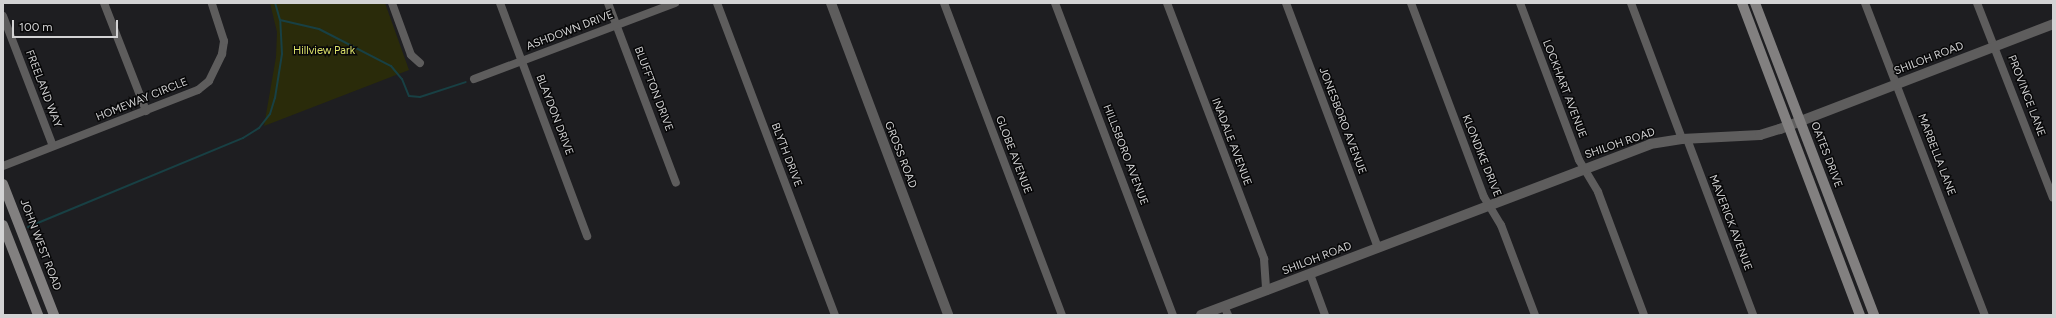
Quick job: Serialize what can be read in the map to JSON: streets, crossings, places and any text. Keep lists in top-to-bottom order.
{
  "streets": {
    "main road": ["OATES DRIVE", "JOHN WEST ROAD"],
    "street": [
      "ASHDOWN DRIVE",
      "SHILOH ROAD",
      "FREELAND WAY",
      "BLUFFTON DRIVE",
      "LOCKHART AVENUE",
      "PROVINCE LANE",
      "HOMEWAY CIRCLE",
      "BLAYDON DRIVE",
      "JONESBORO AVENUE",
      "INADALE AVENUE",
      "BLYTH DRIVE",
      "GROSS ROAD",
      "GLOBE AVENUE",
      "HILLSBORO AVENUE",
      "MARBELLA LANE",
      "KLONDIKE DRIVE",
      "MAVERICK AVENUE"
    ]
  },
  "crossings": [
    ["ASHDOWN DRIVE", "BLUFFTON DRIVE"],
    ["ASHDOWN DRIVE", "BLAYDON DRIVE"],
    ["SHILOH ROAD", "LOCKHART AVENUE"],
    ["SHILOH ROAD", "PROVINCE LANE"],
    ["SHILOH ROAD", "JONESBORO AVENUE"],
    ["SHILOH ROAD", "INADALE AVENUE"],
    ["SHILOH ROAD", "OATES DRIVE"],
    ["SHILOH ROAD", "MARBELLA LANE"],
    ["SHILOH ROAD", "KLONDIKE DRIVE"],
    ["SHILOH ROAD", "MAVERICK AVENUE"],
    ["FREELAND WAY", "HOMEWAY CIRCLE"]
  ],
  "parks": ["Hillview Park"],
  "scale_bar": "100 m"
}
